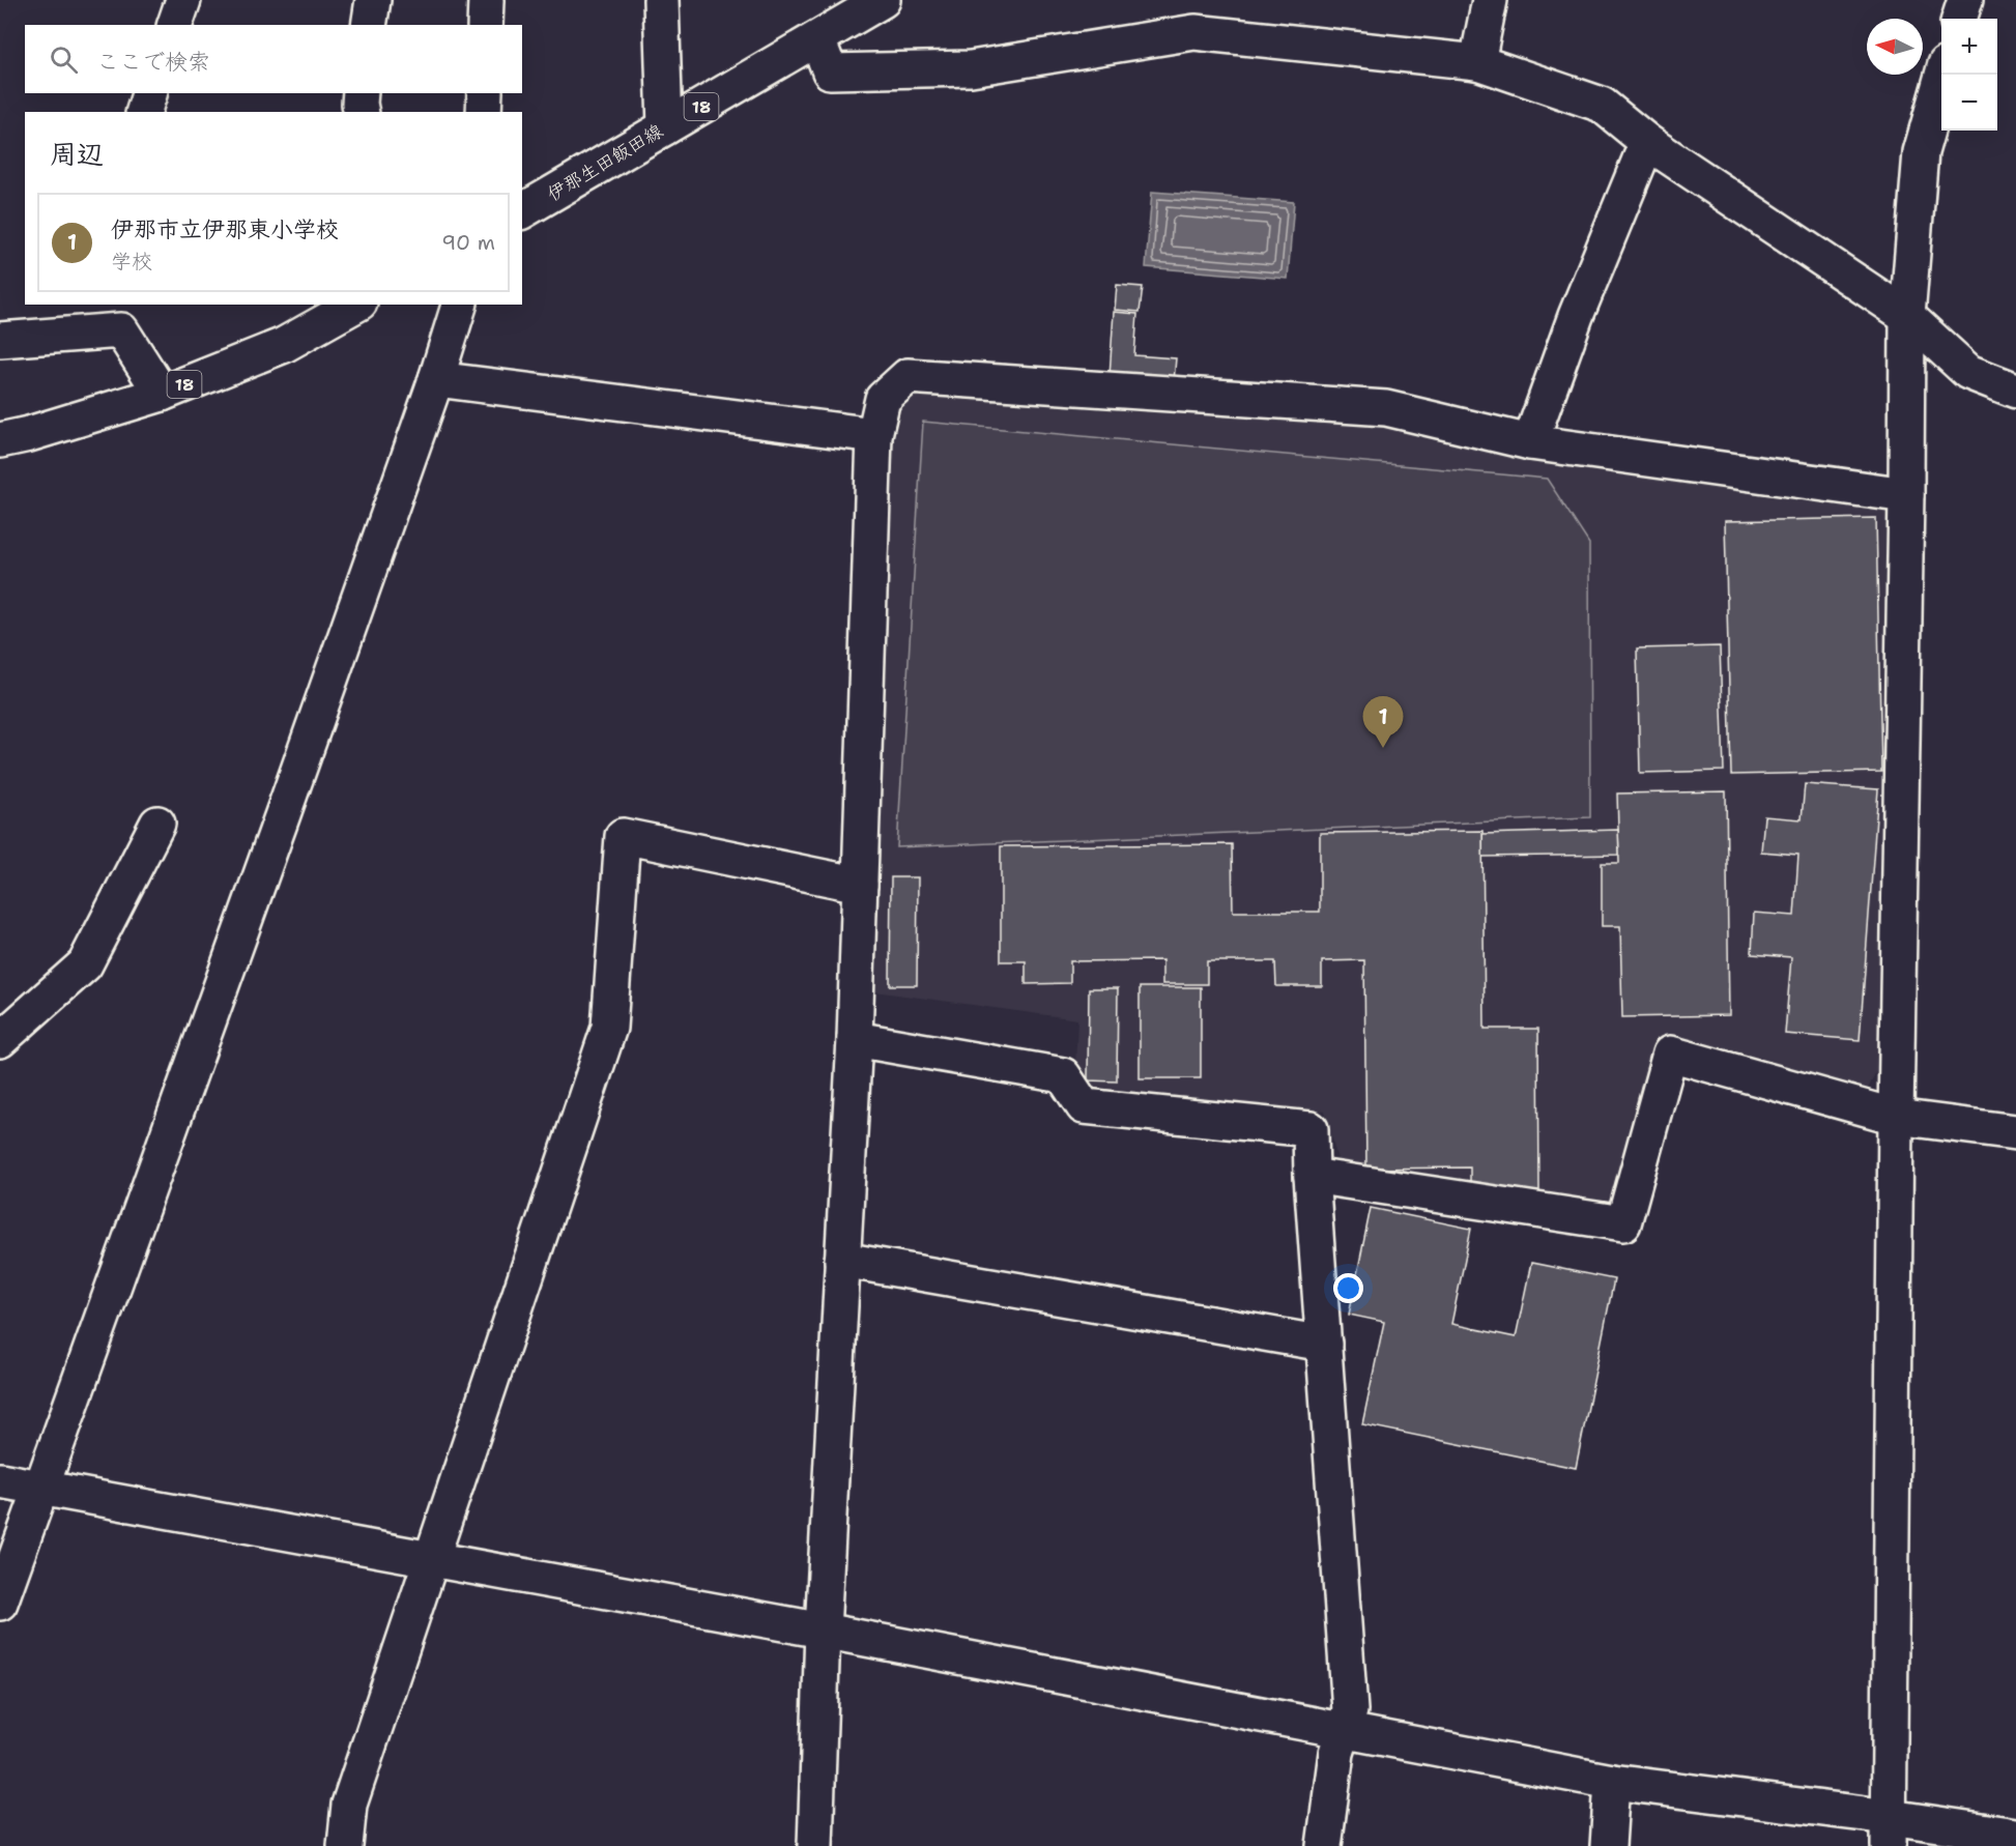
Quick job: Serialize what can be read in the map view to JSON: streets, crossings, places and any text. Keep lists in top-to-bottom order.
{
  "streets": {
    "street": ["18", "伊那生田飯田線"]
  },
  "north": "left",
  "page": {
    "map_buttons": ["+", "−"],
    "search": "ここで検索",
    "heading": "周辺",
    "list": [
      {
        "mark": "1",
        "name": "伊那市立伊那東小学校",
        "note": "学校",
        "value": "90 m"
      }
    ],
    "pins": "1"
  }
}
